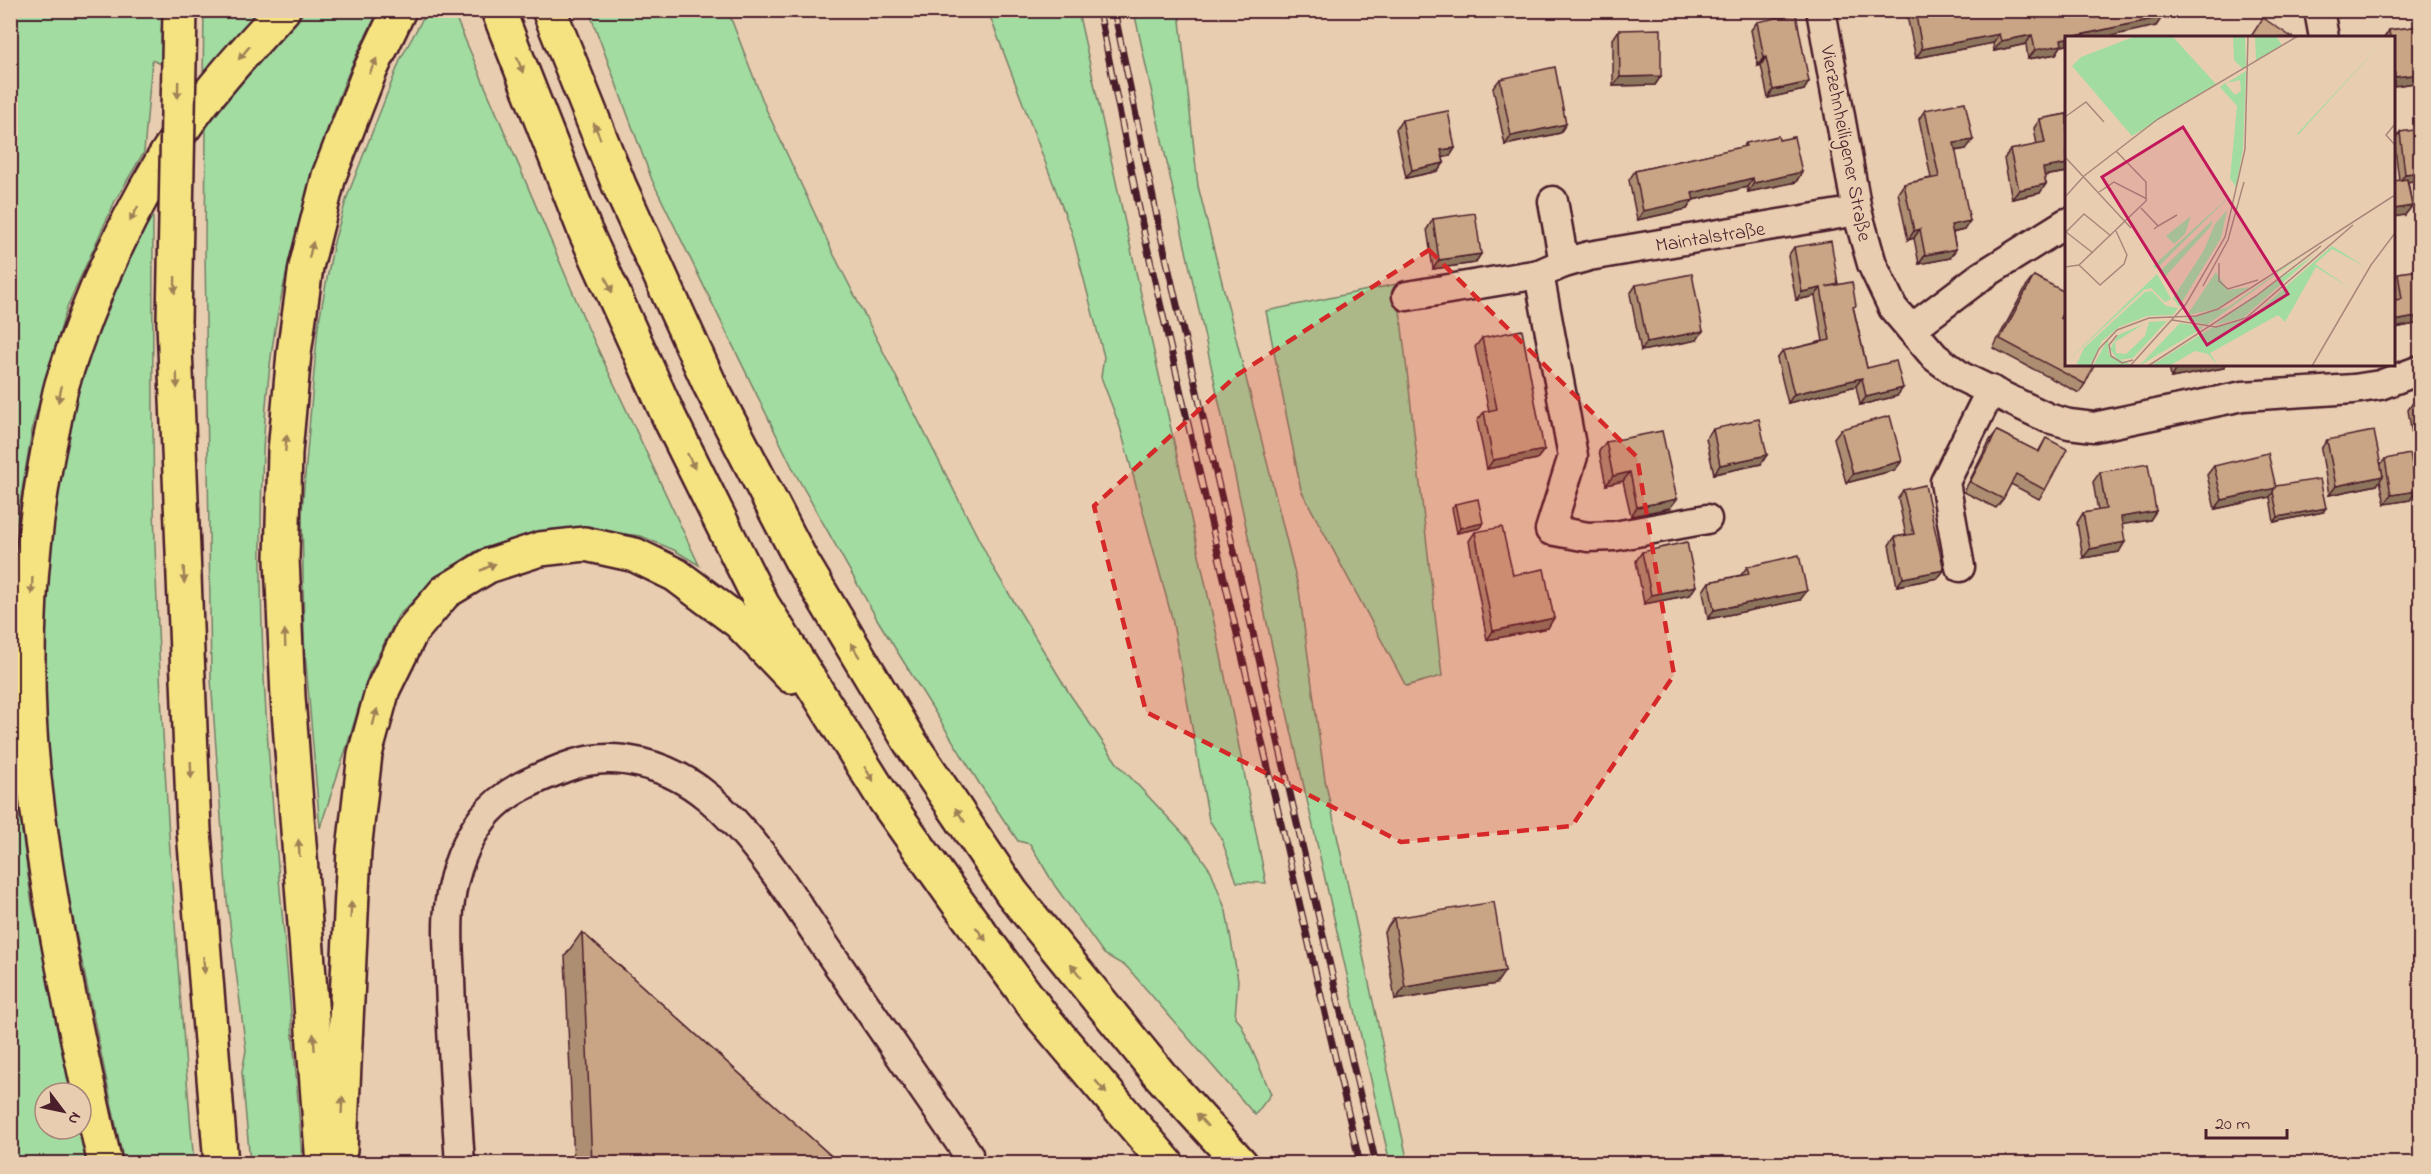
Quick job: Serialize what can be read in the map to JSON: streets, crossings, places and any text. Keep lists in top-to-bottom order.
{
  "streets": {
    "street": ["Vierzehnheiligener Straße", "Maintalstraße"]
  },
  "crossings": [
    ["Vierzehnheiligener Straße", "Maintalstraße"]
  ],
  "scale_bar": "20 m",
  "north": "bottom right"
}
